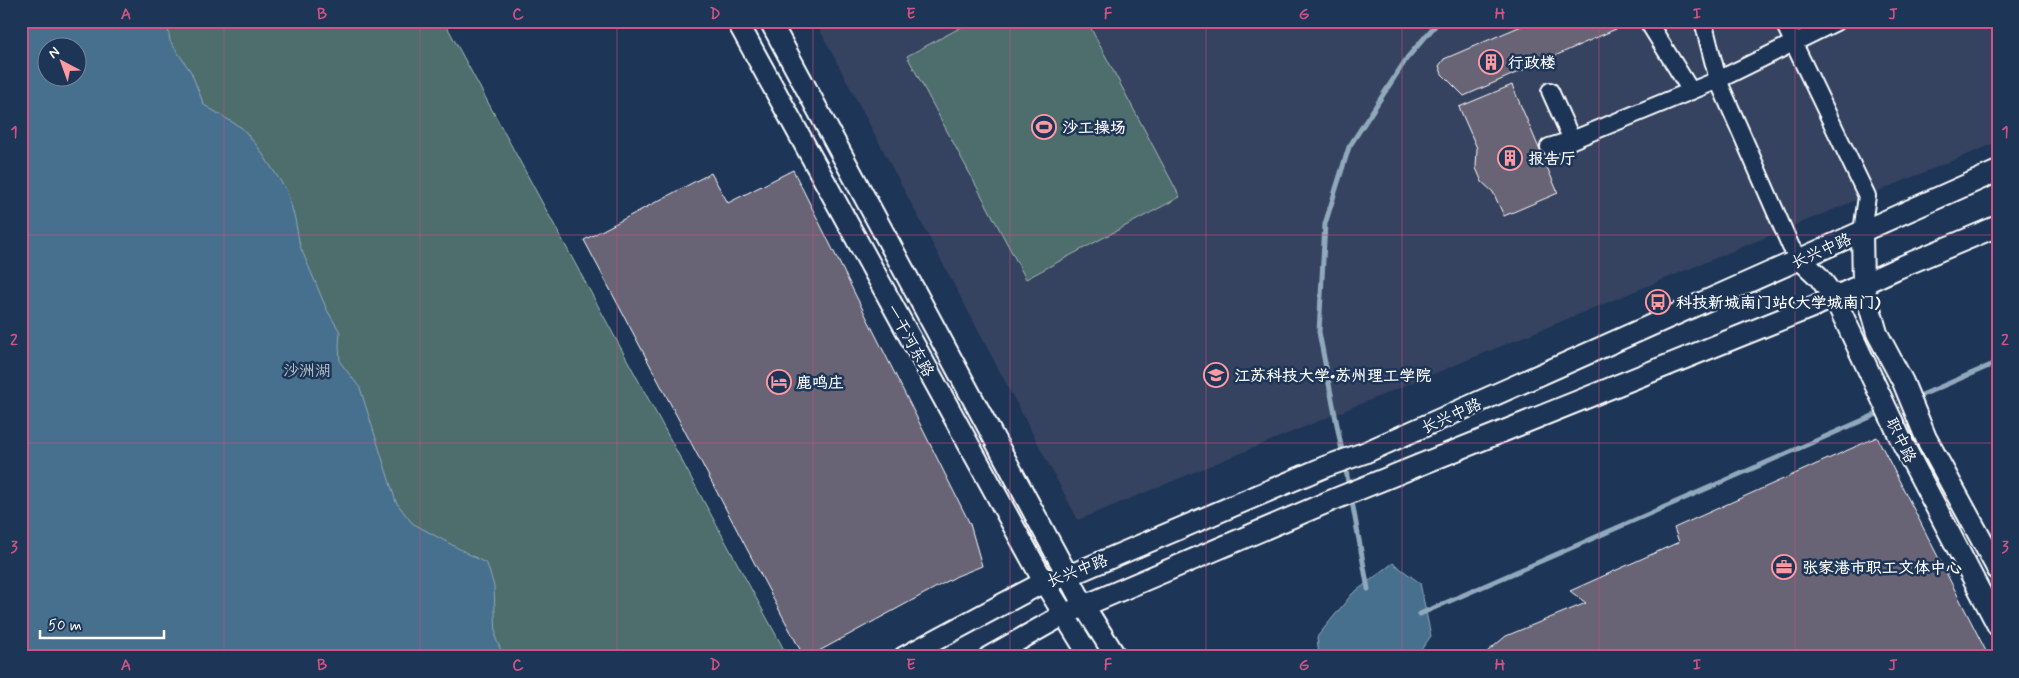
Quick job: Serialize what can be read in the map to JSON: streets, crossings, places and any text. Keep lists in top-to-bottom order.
{
  "streets": {
    "street": ["长兴中路", "一干河东路", "职中路"]
  },
  "crossings": [
    ["长兴中路", "一干河东路"],
    ["长兴中路", "职中路"]
  ],
  "parks": ["沙洲湖"],
  "places": {
    "building": ["行政楼", "报告厅"],
    "sports": ["沙工操场"],
    "bus stop": ["科技新城南门站(大学城南门)"],
    "school or university": ["江苏科技大学•苏州理工学院"],
    "hotel": ["鹿鸣庄"],
    "office": ["张家港市职工文体中心"]
  },
  "scale_bar": "50 m",
  "north": "top left",
  "grid": {
    "columns": [
      "A",
      "B",
      "C",
      "D",
      "E",
      "F",
      "G",
      "H",
      "I",
      "J"
    ],
    "rows": ["1", "2", "3"]
  }
}
